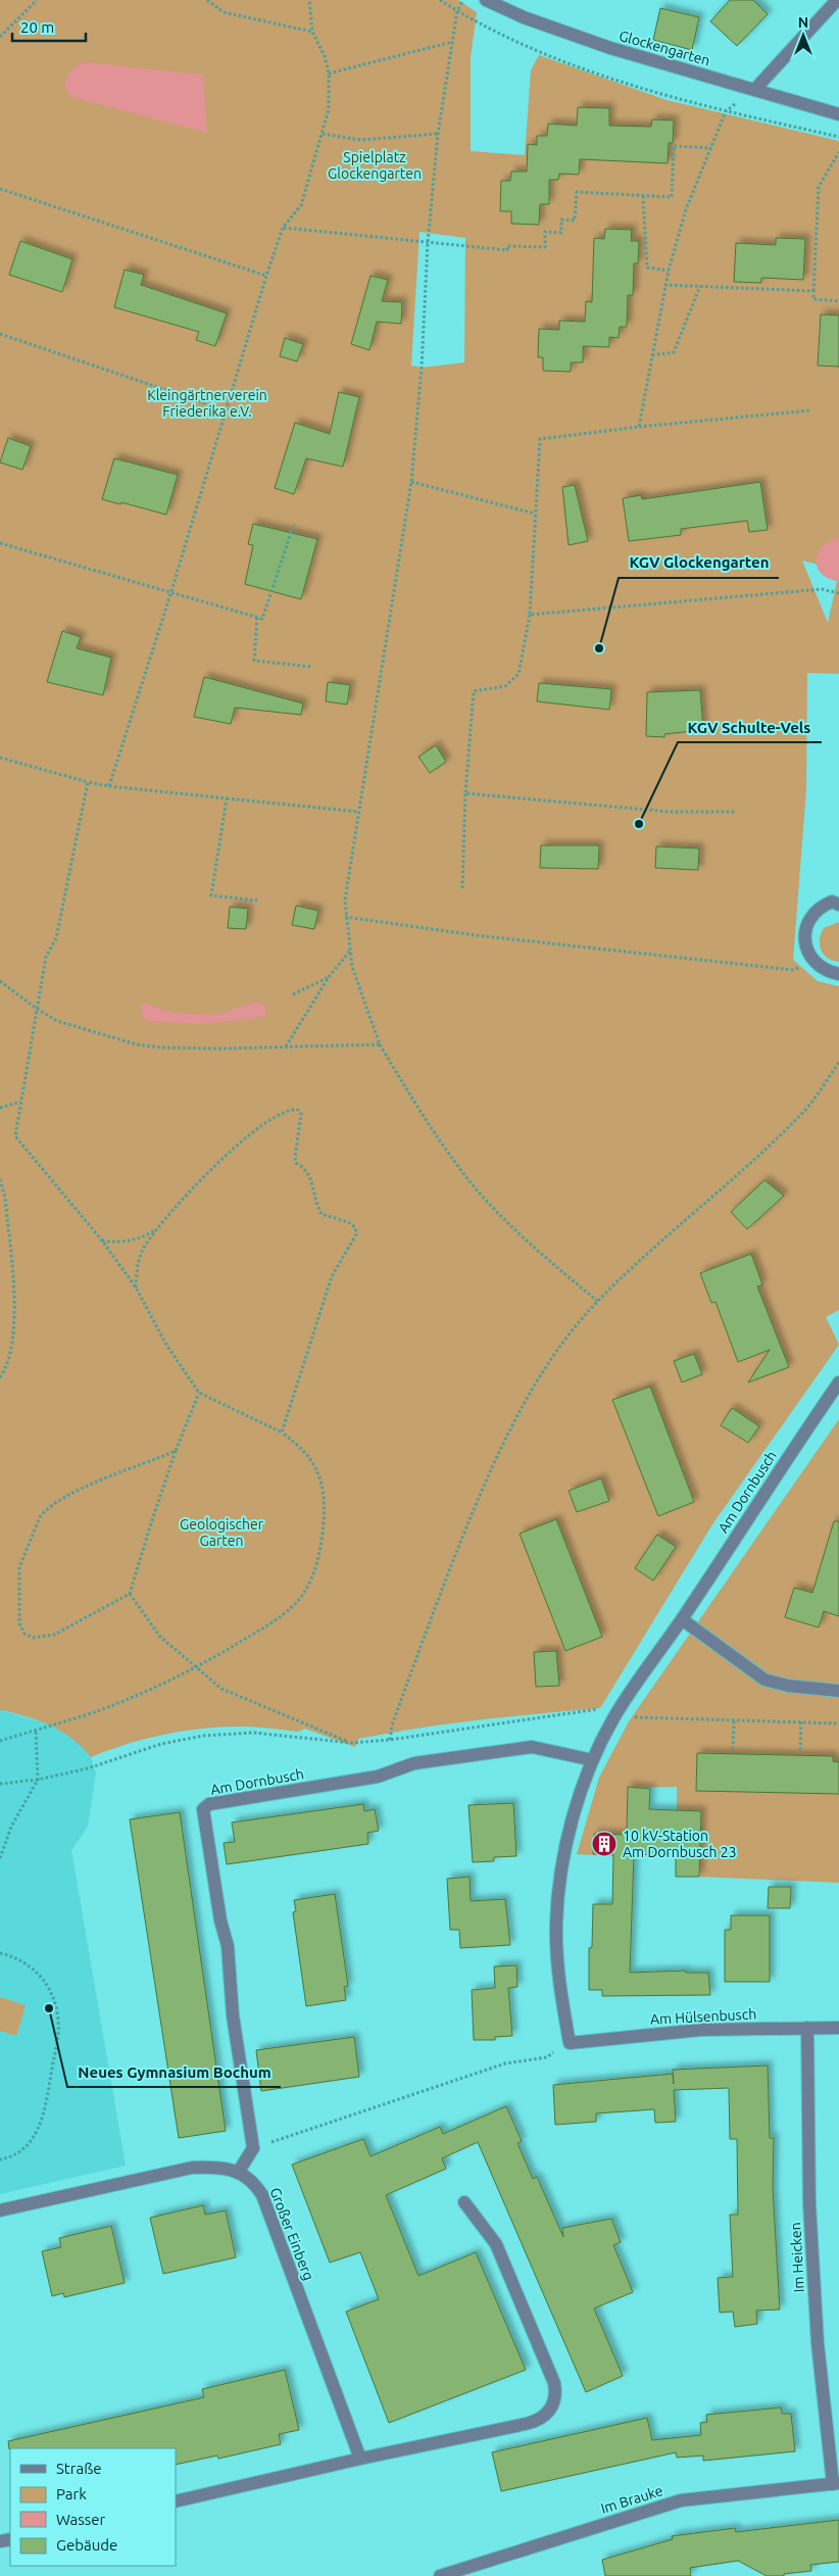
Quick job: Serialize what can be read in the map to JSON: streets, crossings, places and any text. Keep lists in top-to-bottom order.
{
  "streets": {
    "street": [
      "Glockengarten",
      "Am Dornbusch",
      "Am Hülsenbusch",
      "Großer Einberg",
      "Im Heicken",
      "Im Brauke"
    ]
  },
  "crossings": [
    ["Am Dornbusch", "Am Hülsenbusch"],
    ["Am Hülsenbusch", "Im Heicken"],
    ["Im Heicken", "Im Brauke"]
  ],
  "parks": ["Spielplatz Glockengarten", "Kleingärtnerverein Friederika e.V.", "Geologischer Garten"],
  "places": {
    "other": ["KGV Glockengarten", "KGV Schulte-Vels", "Neues Gymnasium Bochum"],
    "building": ["10 kV-Station Am Dornbusch 23"]
  },
  "legend": [
    "Straße",
    "Park",
    "Wasser",
    "Gebäude"
  ],
  "scale_bar": "20 m",
  "north": "top"
}
